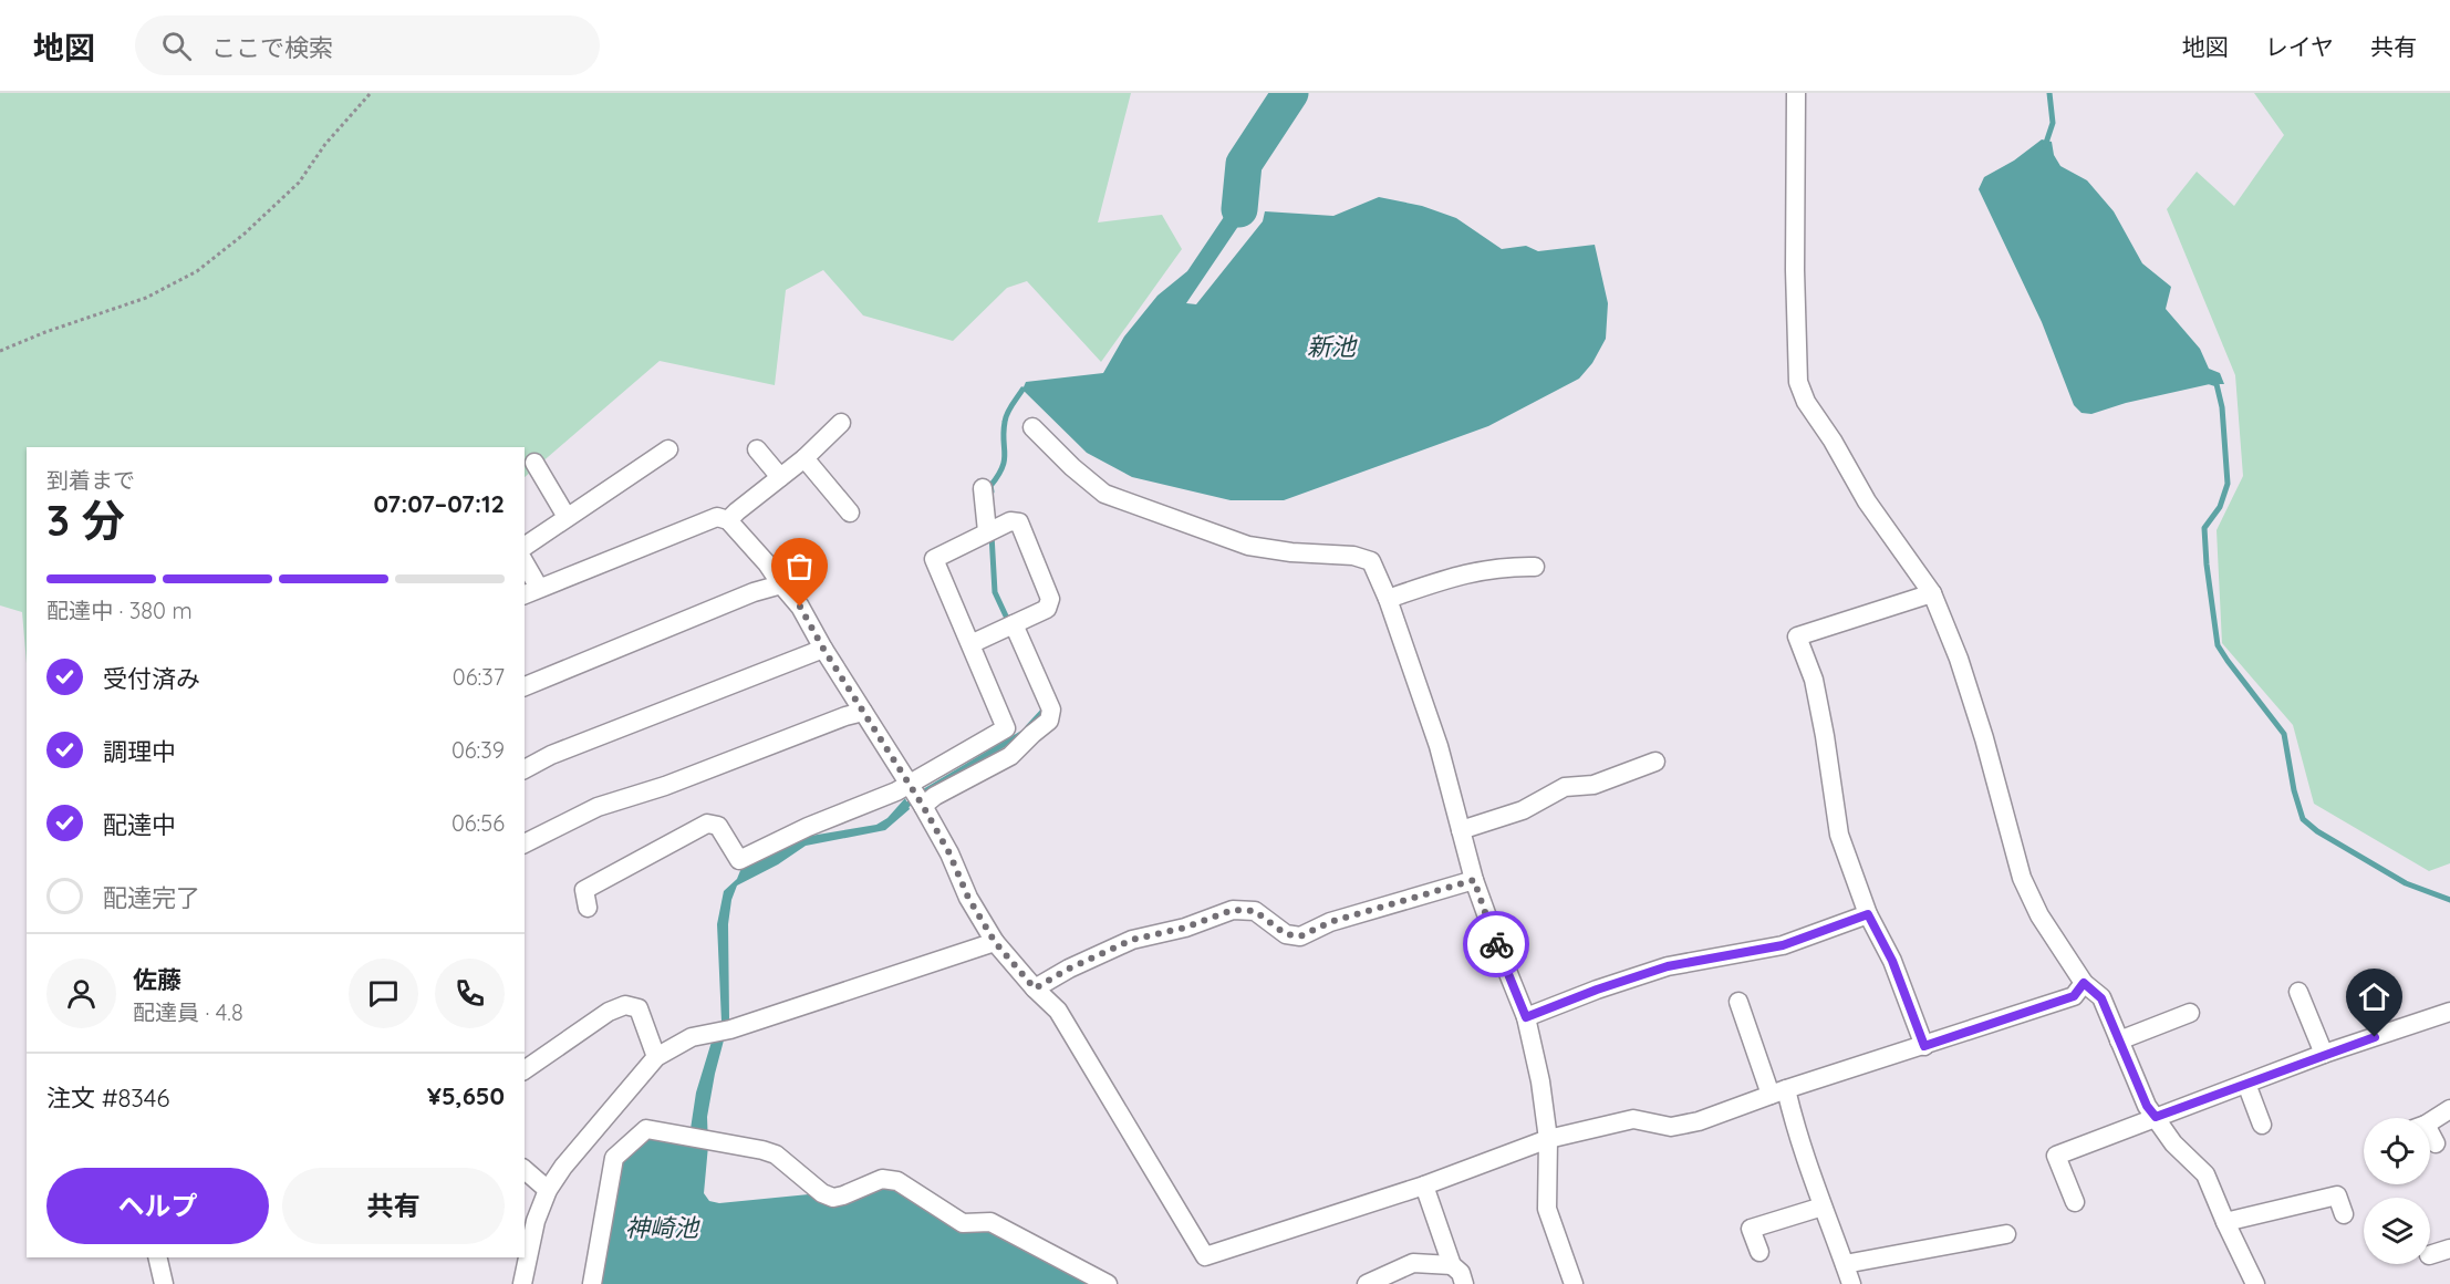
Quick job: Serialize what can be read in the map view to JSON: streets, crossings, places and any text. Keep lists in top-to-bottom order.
{
  "water": ["新池", "神崎池"],
  "page": {
    "header": "地図",
    "search": "ここで検索",
    "nav": ["地図", "レイヤ", "共有"],
    "heading": ["3 分", "到着まで", "07:07–07:12"],
    "panel": [
      "佐藤",
      "配達員 · 4.8",
      "注文 #8346",
      "¥5,650"
    ],
    "bar": "配達中 · 380 m",
    "list": [
      ["受付済み", "06:37"],
      ["調理中", "06:39"],
      ["配達中", "06:56"],
      "配達完了"
    ],
    "buttons": ["ヘルプ", "共有"]
  }
}
